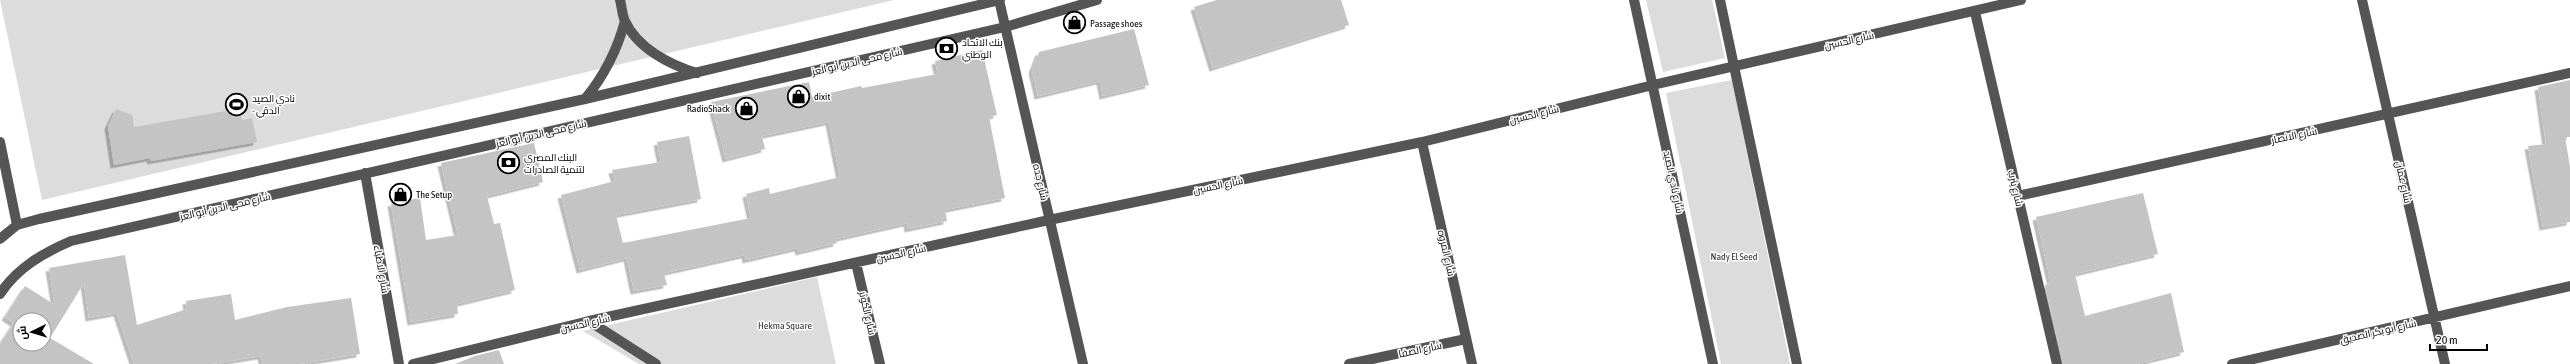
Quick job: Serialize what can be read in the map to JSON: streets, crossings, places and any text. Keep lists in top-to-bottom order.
{
  "streets": {
    "street": [
      "شارع الحسين",
      "شارع محى الدين أبو العز",
      "شارع الانصار",
      "شارع جده",
      "شارع نادي الصيد",
      "شارع عمان",
      "شارع يثرب",
      "شارع المروه",
      "شارع الاطباء",
      "شارع الكوثر",
      "شارع أبو بكر الصديق",
      "شارع الصفا"
    ]
  },
  "crossings": [
    ["شارع الحسين", "شارع جده"],
    ["شارع الحسين", "شارع نادي الصيد"],
    ["شارع الحسين", "شارع يثرب"],
    ["شارع الحسين", "شارع المروه"],
    ["شارع الحسين", "شارع الكوثر"],
    ["شارع محى الدين أبو العز", "شارع جده"],
    ["شارع محى الدين أبو العز", "شارع الاطباء"],
    ["شارع الانصار", "شارع عمان"],
    ["شارع الانصار", "شارع يثرب"],
    ["شارع عمان", "شارع أبو بكر الصديق"],
    ["شارع المروه", "شارع الصفا"]
  ],
  "parks": ["Nady El Seed", "Hekma Square"],
  "places": {
    "shop": [
      "Passage shoes",
      "dixit",
      "RadioShack",
      "The Setup"
    ],
    "bank": ["بنك الاتحاد الوطني", "البنك المصري لتنمية الصادرات"],
    "sports": ["نادي الصيد - الدقي"]
  },
  "scale_bar": "20 m",
  "north": "left"
}
